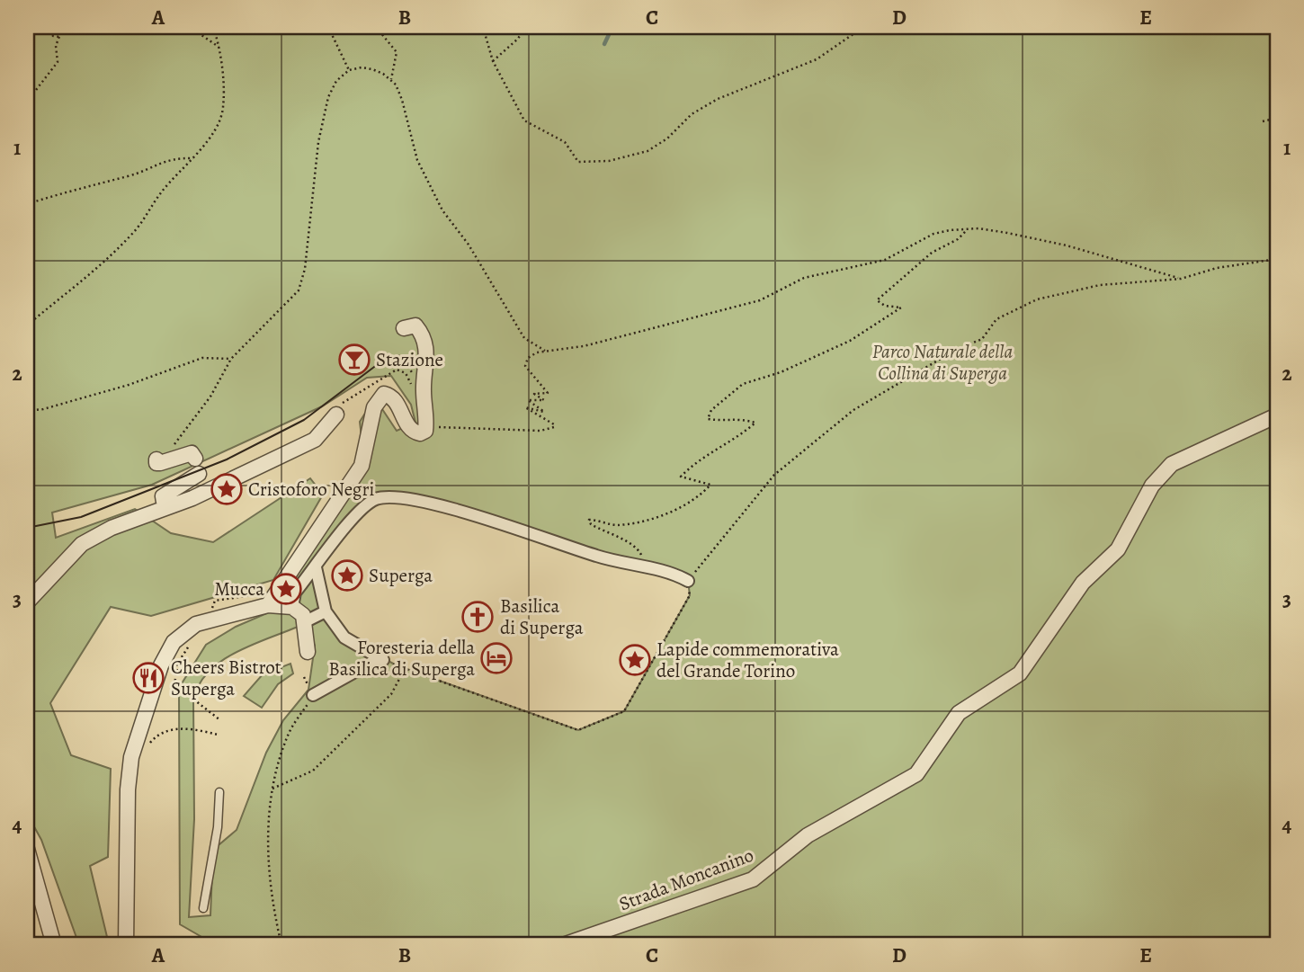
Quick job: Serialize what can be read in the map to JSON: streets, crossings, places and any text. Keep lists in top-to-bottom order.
{
  "streets": {
    "street": ["Strada Moncanino"]
  },
  "parks": ["Parco Naturale della Collina di Superga"],
  "places": {
    "bar": ["Stazione"],
    "place": [
      "Cristoforo Negri",
      "Superga",
      "Mucca",
      "Lapide commemorativa del Grande Torino"
    ],
    "church": ["Basilica di Superga"],
    "hotel": ["Foresteria della Basilica di Superga"],
    "restaurant": ["Cheers Bistrot Superga"]
  },
  "grid": {
    "columns": [
      "A",
      "B",
      "C",
      "D",
      "E"
    ],
    "rows": [
      "1",
      "2",
      "3",
      "4"
    ]
  }
}
